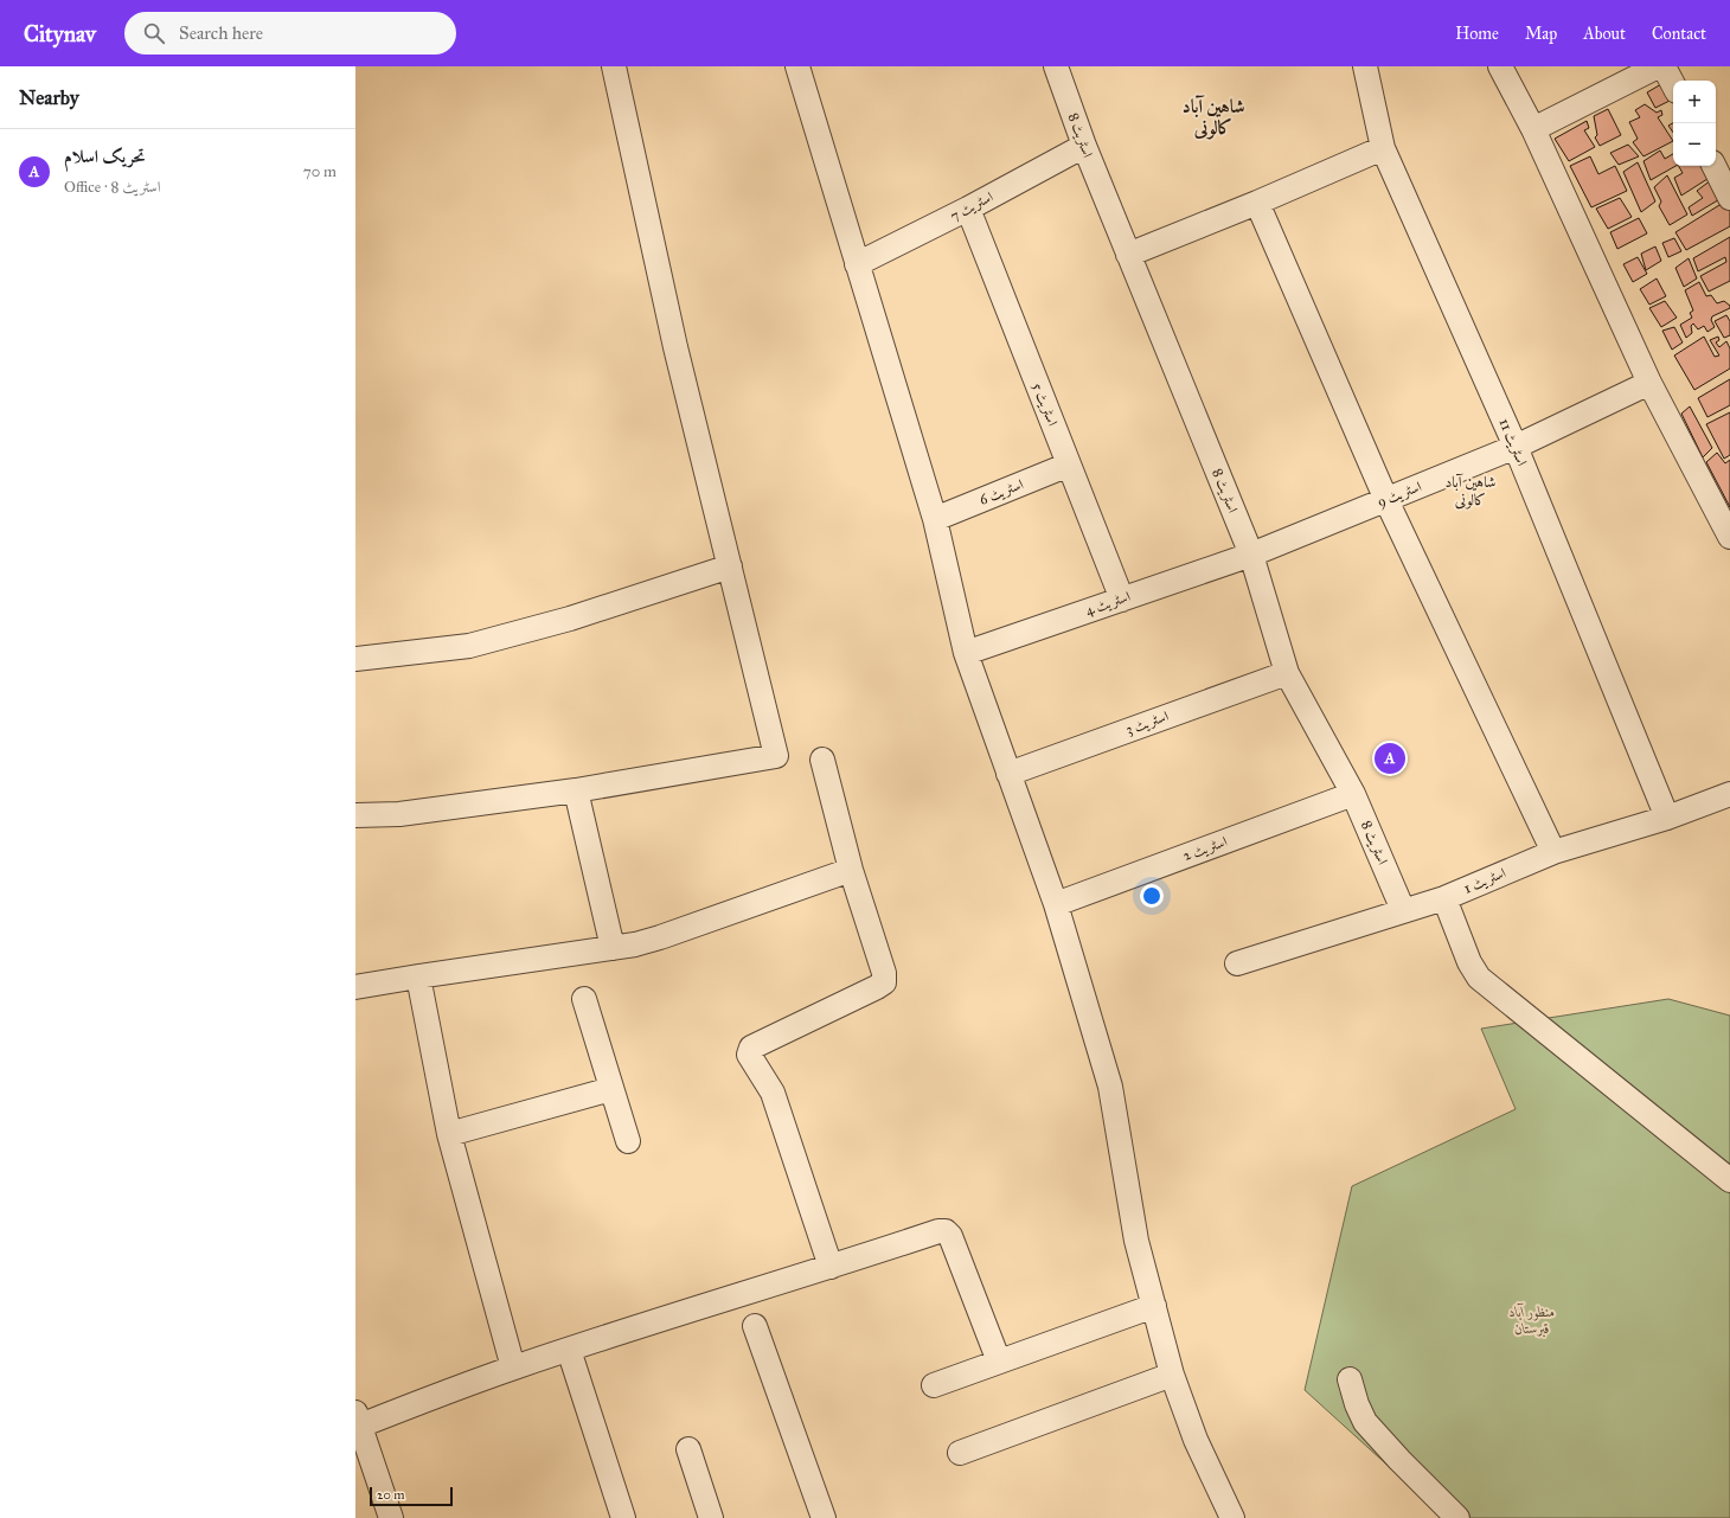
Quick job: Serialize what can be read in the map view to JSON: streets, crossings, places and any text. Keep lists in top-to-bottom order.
{
  "streets": {
    "street": [
      "اسٹریٹ 8",
      "اسٹریٹ 7",
      "اسٹریٹ 5",
      "اسٹریٹ 11",
      "اسٹریٹ 6",
      "اسٹریٹ 9",
      "اسٹریٹ 4",
      "اسٹریٹ 3",
      "اسٹریٹ 2",
      "اسٹریٹ 1"
    ]
  },
  "crossings": [
    ["اسٹریٹ 8", "اسٹریٹ 7"],
    ["اسٹریٹ 8", "اسٹریٹ 9"],
    ["اسٹریٹ 8", "اسٹریٹ 4"],
    ["اسٹریٹ 8", "اسٹریٹ 3"],
    ["اسٹریٹ 8", "اسٹریٹ 2"],
    ["اسٹریٹ 8", "اسٹریٹ 1"],
    ["اسٹریٹ 7", "اسٹریٹ 5"],
    ["اسٹریٹ 5", "اسٹریٹ 6"],
    ["اسٹریٹ 5", "اسٹریٹ 4"],
    ["اسٹریٹ 11", "اسٹریٹ 9"],
    ["اسٹریٹ 11", "اسٹریٹ 1"],
    ["اسٹریٹ 9", "اسٹریٹ 4"]
  ],
  "districts": ["شاہین آباد کالونی", "شاہین آباد کالونی"],
  "parks": ["منظور آباد قبرستان"],
  "scale_bar": "20 m",
  "page": {
    "header": "Citynav",
    "search": "Search here",
    "nav": [
      "Home",
      "Map",
      "About",
      "Contact"
    ],
    "heading": "Nearby",
    "map_buttons": ["+", "−"],
    "list": [
      {
        "mark": "A",
        "name": "تحریک اسلام",
        "note": "Office · اسٹریٹ 8",
        "value": "70 m"
      }
    ],
    "pins": "A",
    "scale": "20 m"
  }
}
